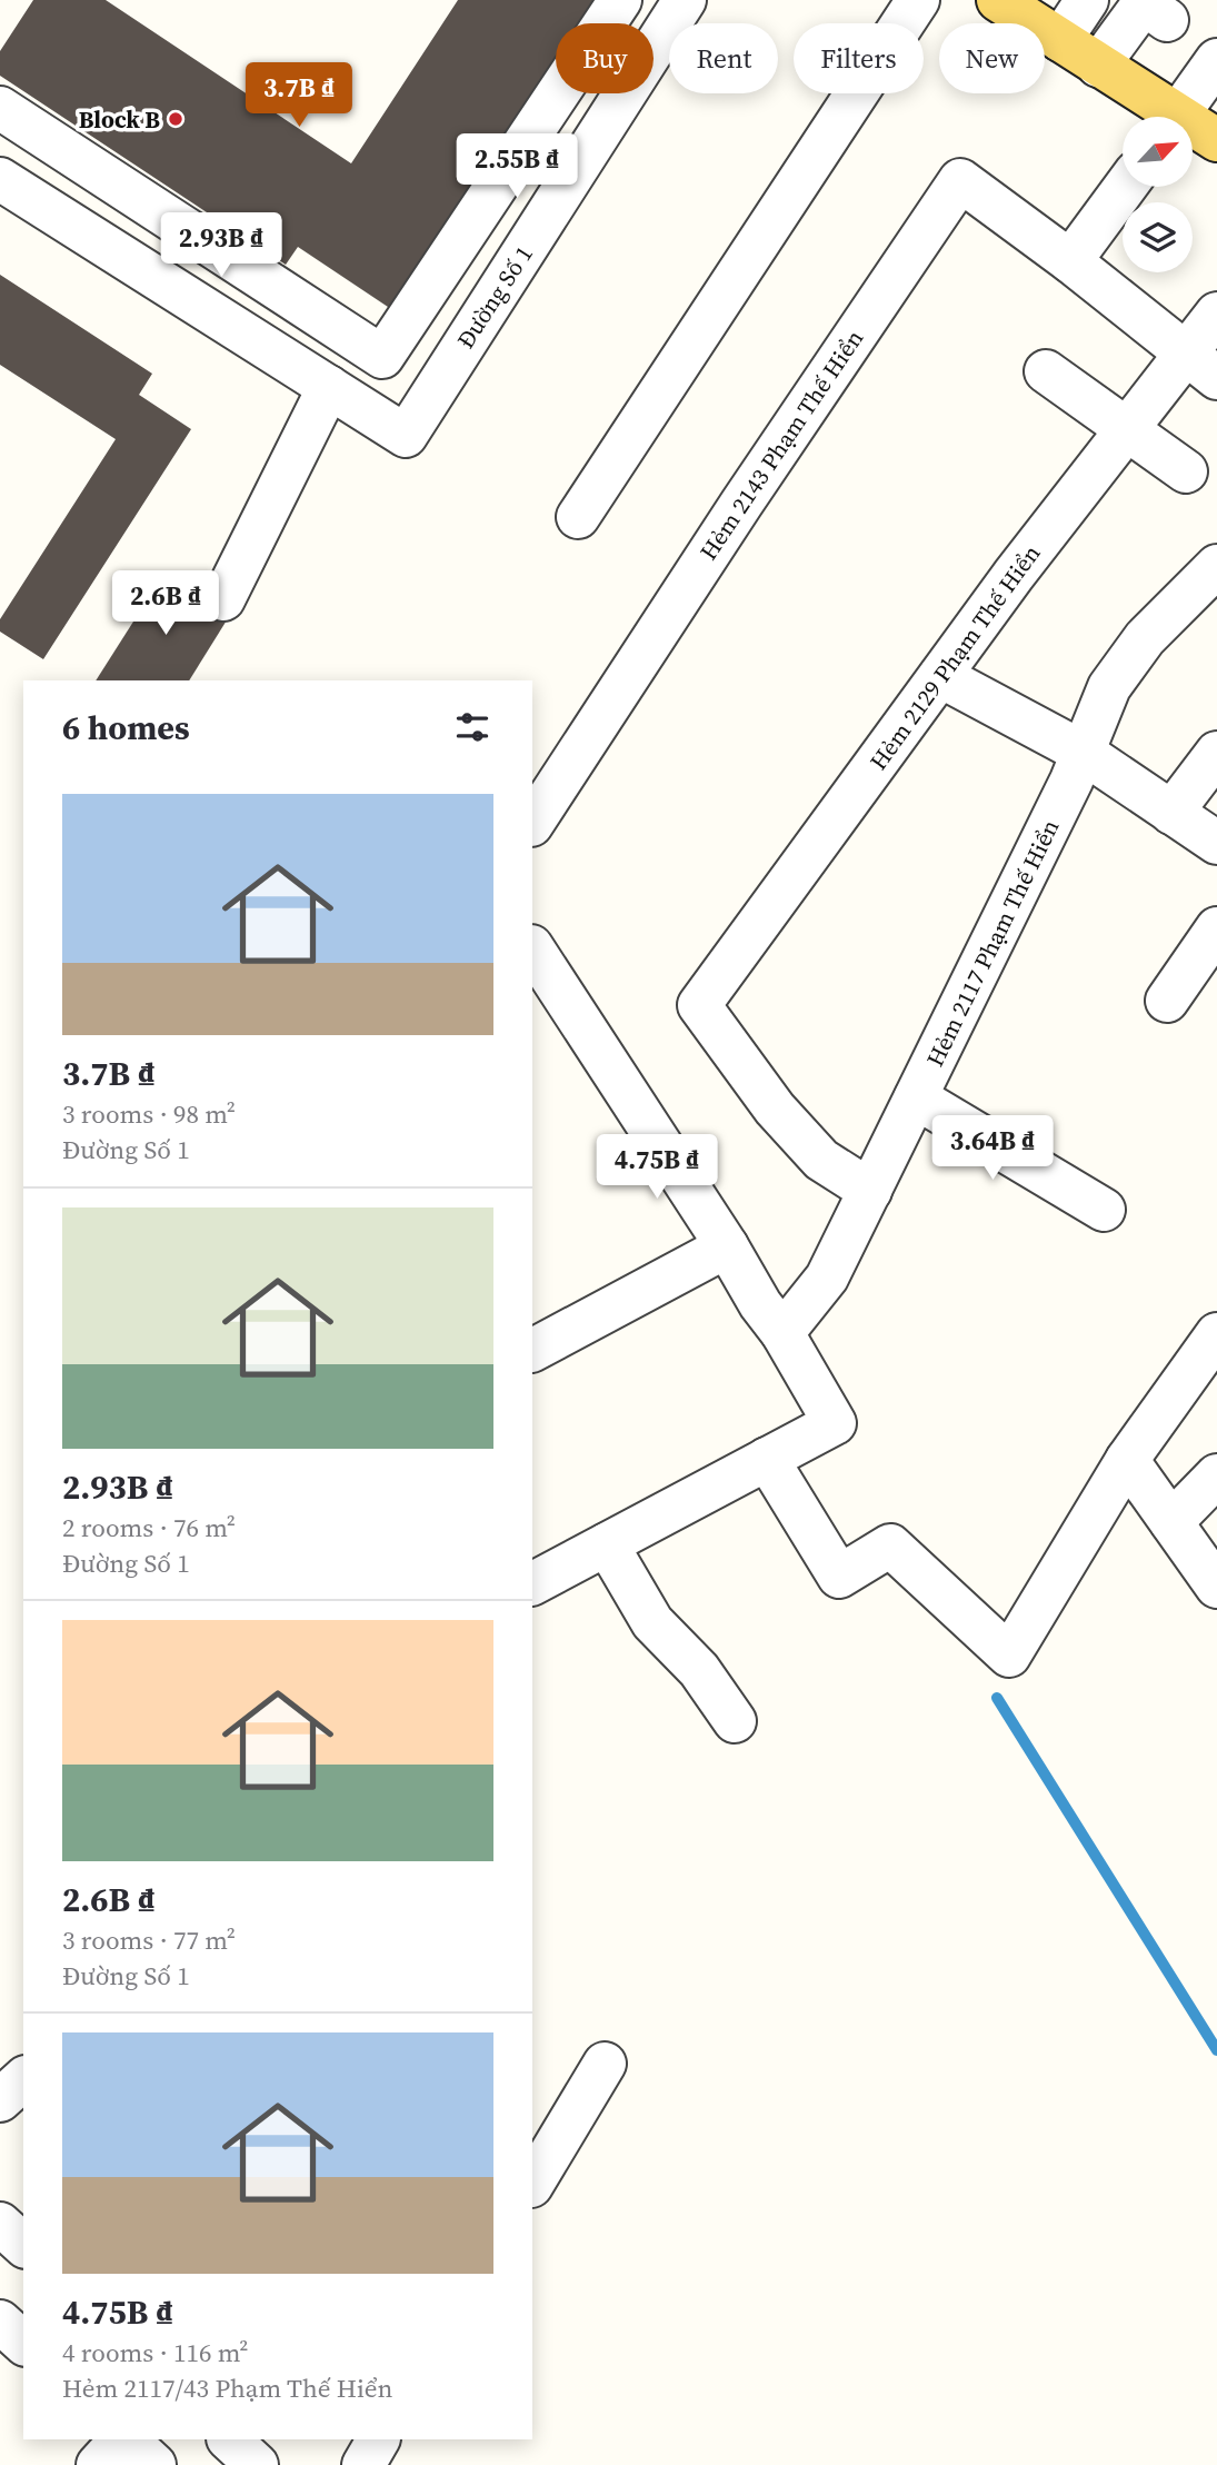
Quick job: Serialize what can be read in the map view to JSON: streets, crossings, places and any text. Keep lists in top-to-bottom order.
{
  "streets": {
    "street": [
      "Đường Số 1",
      "Hẻm 2143 Phạm Thế Hiển",
      "Hẻm 2129 Phạm Thế Hiển",
      "Hẻm 2117 Phạm Thế Hiển"
    ]
  },
  "crossings": [
    ["Hẻm 2143 Phạm Thế Hiển", "Hẻm 2129 Phạm Thế Hiển"],
    ["Hẻm 2129 Phạm Thế Hiển", "Hẻm 2117 Phạm Thế Hiển"]
  ],
  "places": ["Block B"],
  "north": "top right",
  "page": {
    "chip": [
      "Buy",
      "Rent",
      "Filters",
      "New"
    ],
    "price": [
      "3.7B ₫",
      "2.55B ₫",
      "2.93B ₫",
      "2.6B ₫",
      "3.64B ₫",
      "4.75B ₫"
    ],
    "heading": "6 homes",
    "list": [
      {
        "name": "3.7B ₫",
        "note": "3 rooms · 98 m² · Đường Số 1"
      },
      {
        "name": "2.93B ₫",
        "note": "2 rooms · 76 m² · Đường Số 1"
      },
      {
        "name": "2.6B ₫",
        "note": "3 rooms · 77 m² · Đường Số 1"
      },
      {
        "name": "4.75B ₫",
        "note": "4 rooms · 116 m² · Hẻm 2117/43 Phạm Thế Hiển"
      }
    ]
  }
}
